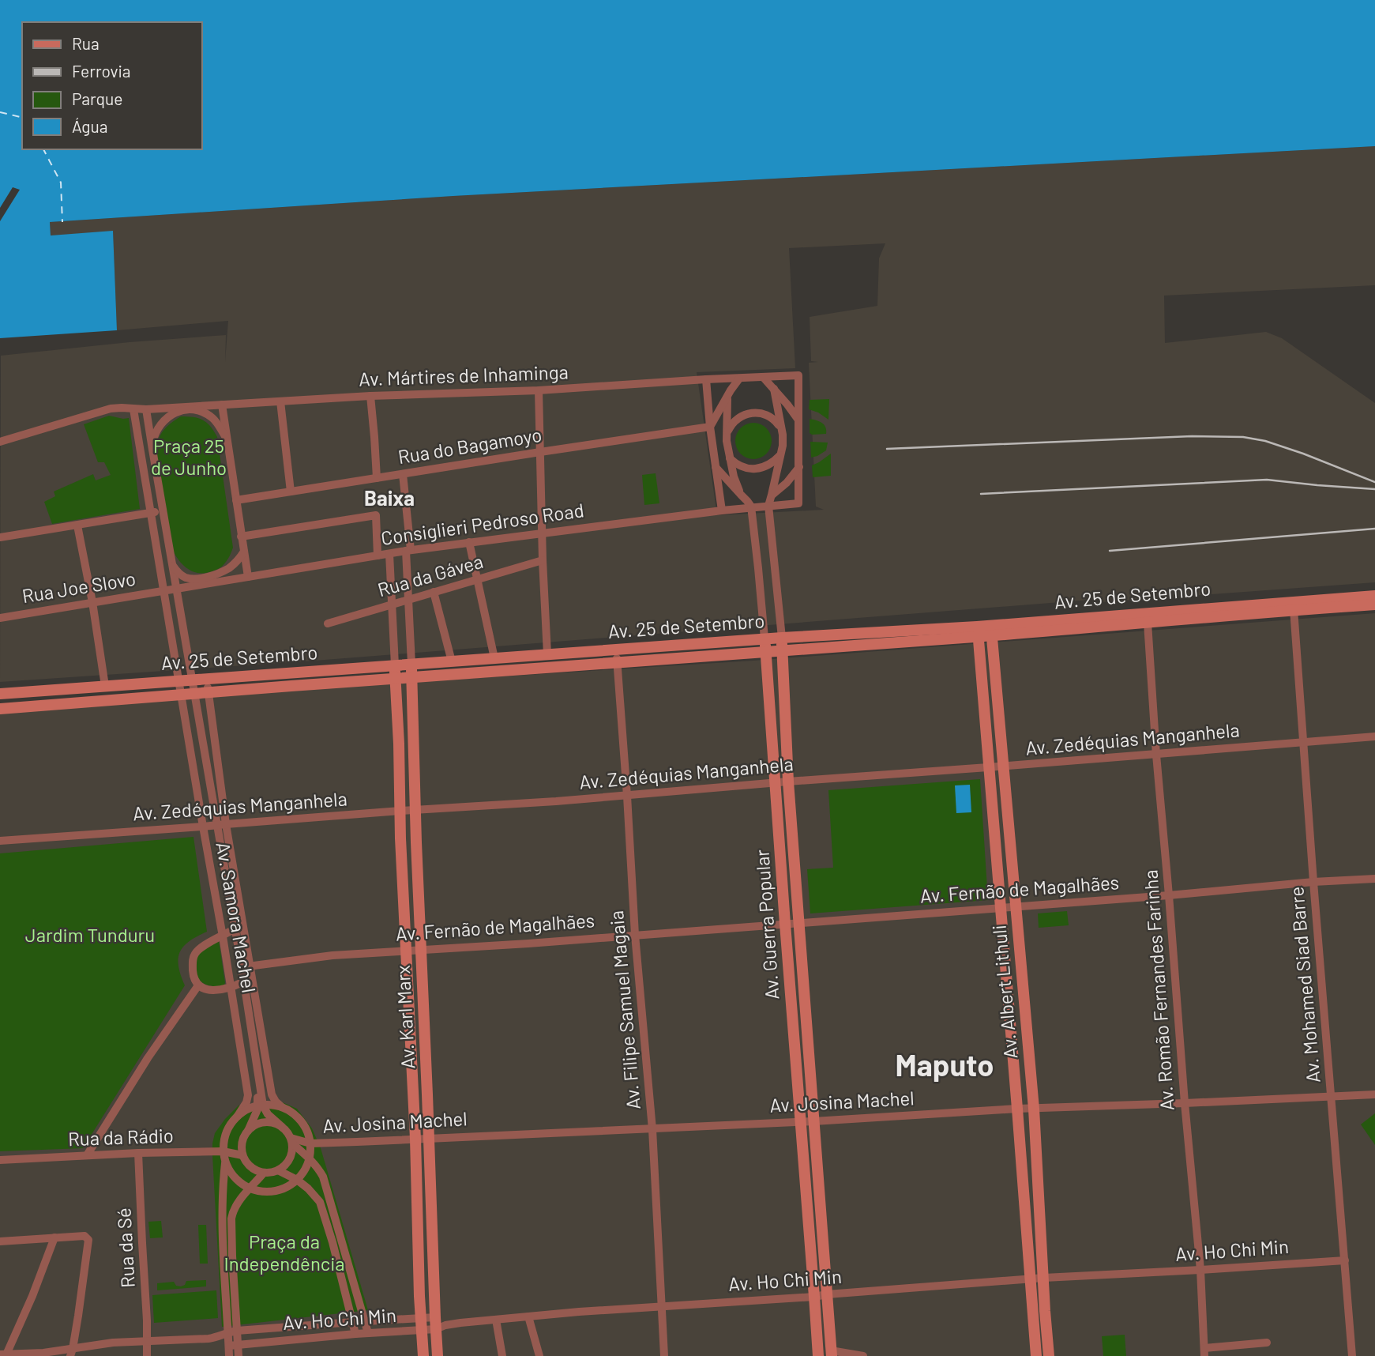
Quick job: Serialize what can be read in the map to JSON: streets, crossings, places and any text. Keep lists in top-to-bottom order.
{
  "streets": {
    "main road": [
      "Av. 25 de Setembro",
      "Av. Guerra Popular",
      "Av. Albert Lithuli",
      "Av. Karl Marx"
    ],
    "street": [
      "Av. Mártires de Inhaminga",
      "Rua do Bagamoyo",
      "Consiglieri Pedroso Road",
      "Rua da Gávea",
      "Rua Joe Slovo",
      "Av. Zedéquias Manganhela",
      "Av. Fernão de Magalhães",
      "Av. Samora Machel",
      "Av. Mohamed Siad Barre",
      "Av. Romão Fernandes Farinha",
      "Av. Filipe Samuel Magaia",
      "Av. Josina Machel",
      "Rua da Rádio",
      "Rua da Sé",
      "Av. Ho Chi Min"
    ]
  },
  "crossings": [
    ["Consiglieri Pedroso Road", "Av. Guerra Popular"],
    ["Rua Joe Slovo", "Av. Samora Machel"],
    ["Av. 25 de Setembro", "Av. Samora Machel"],
    ["Av. 25 de Setembro", "Av. Guerra Popular"],
    ["Av. 25 de Setembro", "Av. Mohamed Siad Barre"],
    ["Av. 25 de Setembro", "Av. Romão Fernandes Farinha"],
    ["Av. 25 de Setembro", "Av. Albert Lithuli"],
    ["Av. 25 de Setembro", "Av. Filipe Samuel Magaia"],
    ["Av. 25 de Setembro", "Av. Karl Marx"],
    ["Av. Zedéquias Manganhela", "Av. Samora Machel"],
    ["Av. Zedéquias Manganhela", "Av. Guerra Popular"],
    ["Av. Zedéquias Manganhela", "Av. Mohamed Siad Barre"],
    ["Av. Zedéquias Manganhela", "Av. Romão Fernandes Farinha"],
    ["Av. Zedéquias Manganhela", "Av. Albert Lithuli"],
    ["Av. Zedéquias Manganhela", "Av. Filipe Samuel Magaia"],
    ["Av. Zedéquias Manganhela", "Av. Karl Marx"],
    ["Av. Fernão de Magalhães", "Av. Samora Machel"],
    ["Av. Fernão de Magalhães", "Av. Guerra Popular"],
    ["Av. Fernão de Magalhães", "Av. Mohamed Siad Barre"],
    ["Av. Fernão de Magalhães", "Av. Romão Fernandes Farinha"],
    ["Av. Fernão de Magalhães", "Av. Albert Lithuli"],
    ["Av. Fernão de Magalhães", "Av. Filipe Samuel Magaia"],
    ["Av. Fernão de Magalhães", "Av. Karl Marx"],
    ["Av. Guerra Popular", "Av. Josina Machel"],
    ["Av. Guerra Popular", "Av. Ho Chi Min"],
    ["Av. Mohamed Siad Barre", "Av. Josina Machel"],
    ["Av. Mohamed Siad Barre", "Av. Ho Chi Min"],
    ["Av. Romão Fernandes Farinha", "Av. Josina Machel"],
    ["Av. Romão Fernandes Farinha", "Av. Ho Chi Min"],
    ["Av. Albert Lithuli", "Av. Josina Machel"],
    ["Av. Albert Lithuli", "Av. Ho Chi Min"],
    ["Av. Filipe Samuel Magaia", "Av. Josina Machel"],
    ["Av. Filipe Samuel Magaia", "Av. Ho Chi Min"],
    ["Av. Karl Marx", "Av. Josina Machel"],
    ["Av. Karl Marx", "Av. Ho Chi Min"],
    ["Av. Josina Machel", "Rua da Rádio"],
    ["Rua da Rádio", "Rua da Sé"],
    ["Rua da Sé", "Av. Ho Chi Min"]
  ],
  "districts": ["Baixa", "Maputo"],
  "parks": ["Praça 25 de Junho", "Jardim Tunduru", "Praça da Independência"],
  "legend": [
    "Rua",
    "Ferrovia",
    "Parque",
    "Água"
  ]
}
